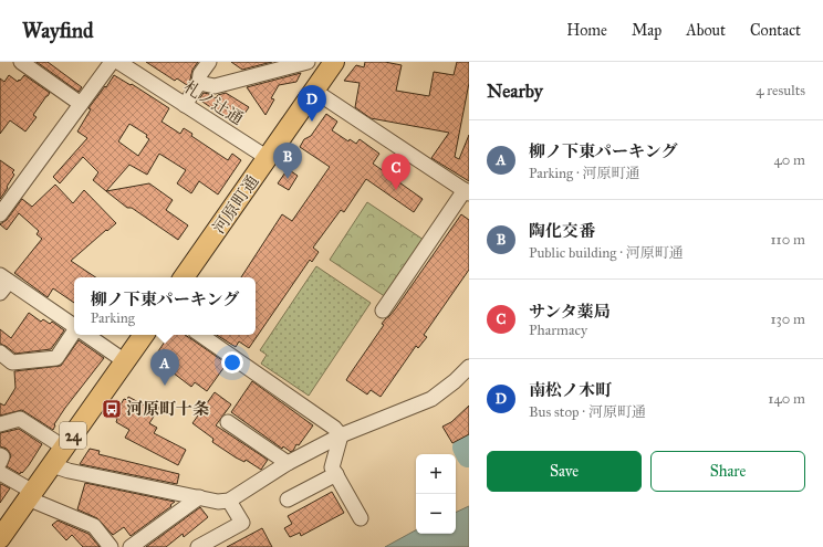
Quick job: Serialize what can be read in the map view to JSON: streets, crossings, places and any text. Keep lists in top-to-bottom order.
{
  "streets": {
    "highway": ["河原町通", "24"],
    "street": ["札ノ辻通"]
  },
  "crossings": [
    ["札ノ辻通", "河原町通"]
  ],
  "places": {
    "bus stop": ["河原町十条"]
  },
  "page": {
    "header": "Wayfind",
    "nav": [
      "Home",
      "Map",
      "About",
      "Contact"
    ],
    "heading": ["Nearby", "4 results"],
    "pins": [
      "D",
      "B",
      "C",
      "A"
    ],
    "list": [
      {
        "mark": "A",
        "name": "柳ノ下東パーキング",
        "note": "Parking · 河原町通",
        "value": "40 m"
      },
      {
        "mark": "B",
        "name": "陶化交番",
        "note": "Public building · 河原町通",
        "value": "110 m"
      },
      {
        "mark": "C",
        "name": "サンタ薬局",
        "note": "Pharmacy",
        "value": "130 m"
      },
      {
        "mark": "D",
        "name": "南松ノ木町",
        "note": "Bus stop · 河原町通",
        "value": "140 m"
      }
    ],
    "popup": ["柳ノ下東パーキング", "Parking"],
    "buttons": ["Save", "Share"],
    "map_buttons": ["+", "−"]
  }
}
